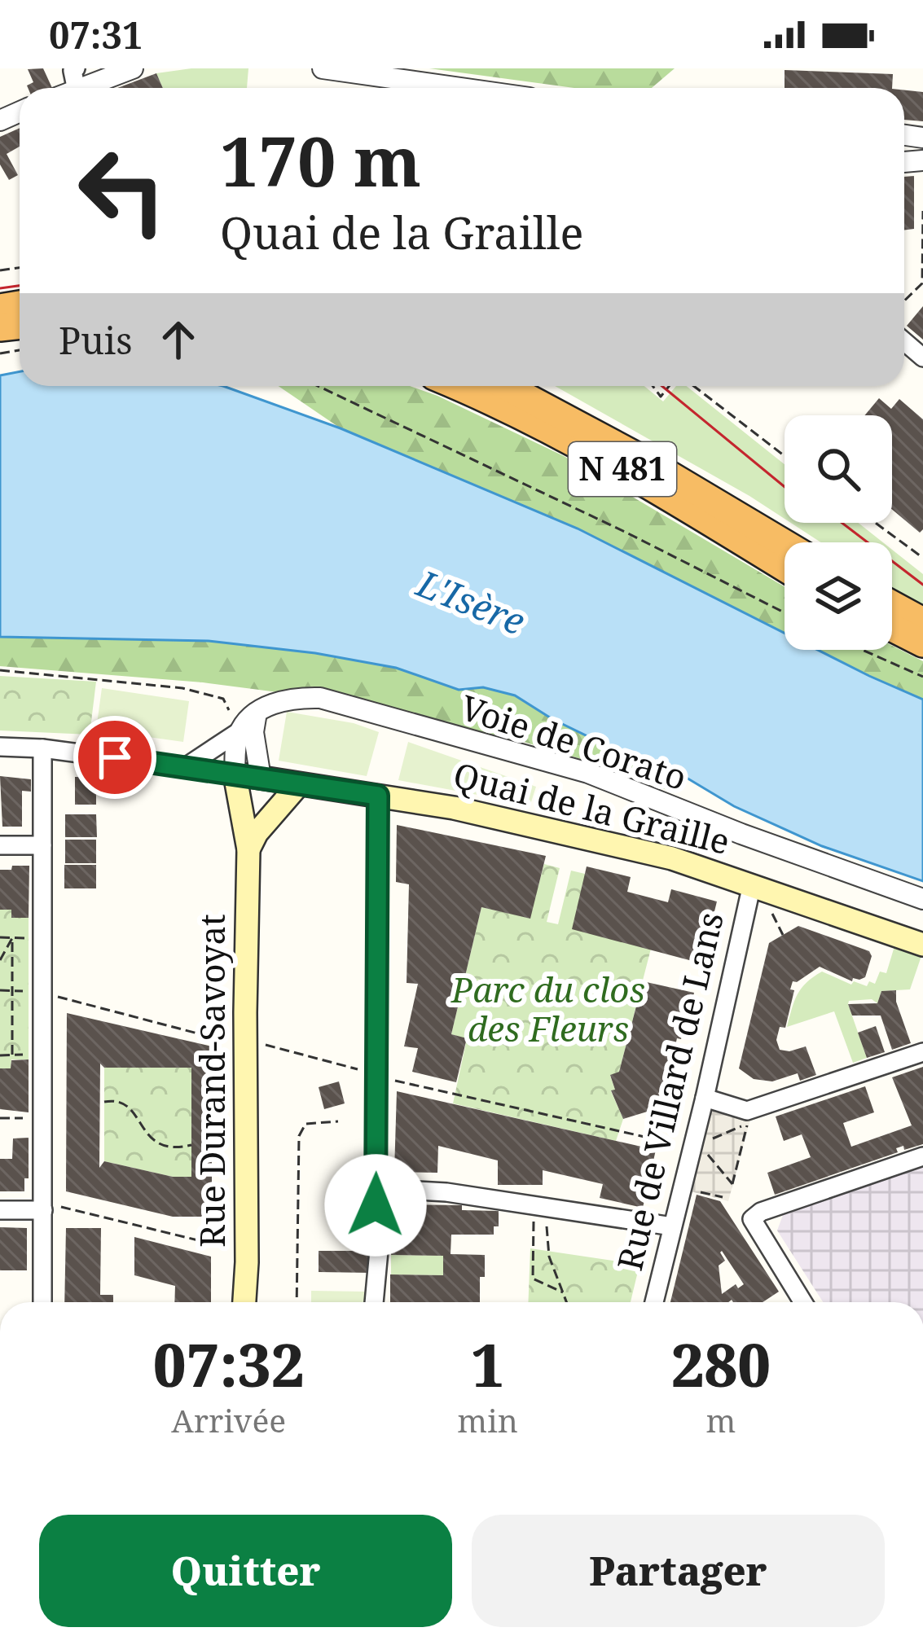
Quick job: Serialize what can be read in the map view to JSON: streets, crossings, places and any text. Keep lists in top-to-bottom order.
{
  "streets": {
    "highway": ["N 481"],
    "main road": ["Quai de la Graille", "Rue Durand-Savoyat"],
    "street": ["Voie de Corato", "Rue de Villard de Lans"]
  },
  "crossings": [
    ["Quai de la Graille", "Rue Durand-Savoyat"],
    ["Quai de la Graille", "Rue de Villard de Lans"]
  ],
  "water": ["L'Isère"],
  "parks": ["Parc du clos des Fleurs"],
  "page": {
    "status": "07:31",
    "turn": ["170 m", "Quai de la Graille"],
    "then": "Puis",
    "eta": [
      "07:32",
      "Arrivée",
      "1",
      "min",
      "280",
      "m"
    ],
    "buttons": ["Quitter", "Partager"]
  }
}
